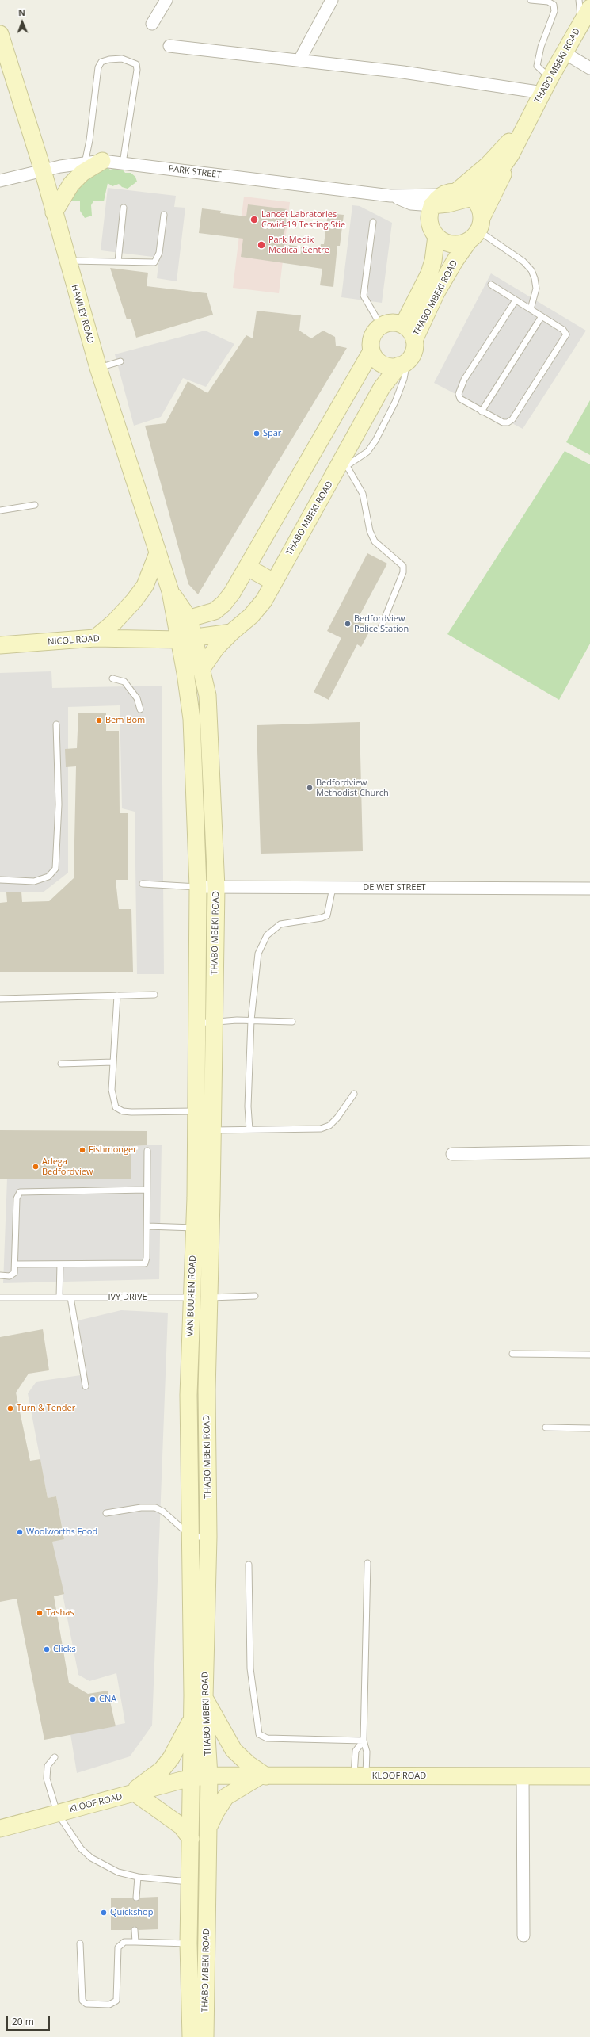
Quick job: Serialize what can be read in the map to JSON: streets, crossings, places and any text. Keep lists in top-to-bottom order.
{
  "streets": {
    "main road": [
      "THABO MBEKI ROAD",
      "HAWLEY ROAD",
      "NICOL ROAD",
      "VAN BUUREN ROAD",
      "KLOOF ROAD"
    ],
    "street": ["PARK STREET", "DE WET STREET"],
    "lane": ["IVY DRIVE"]
  },
  "crossings": [
    ["THABO MBEKI ROAD", "HAWLEY ROAD"],
    ["THABO MBEKI ROAD", "NICOL ROAD"],
    ["THABO MBEKI ROAD", "DE WET STREET"],
    ["THABO MBEKI ROAD", "VAN BUUREN ROAD"],
    ["THABO MBEKI ROAD", "KLOOF ROAD"],
    ["PARK STREET", "HAWLEY ROAD"],
    ["HAWLEY ROAD", "NICOL ROAD"],
    ["VAN BUUREN ROAD", "IVY DRIVE"]
  ],
  "places": [
    "Lancet Labratories Covid-19 Testing Stie",
    "Park Medix Medical Centre",
    "Spar",
    "Bedfordview Police Station",
    "Bem Bom",
    "Bedfordview Methodist Church",
    "Fishmonger",
    "Adega Bedfordview",
    "Turn & Tender",
    "Woolworths Food",
    "Tashas",
    "Clicks",
    "CNA",
    "Quickshop"
  ],
  "scale_bar": "20 m",
  "north": "top"
}
